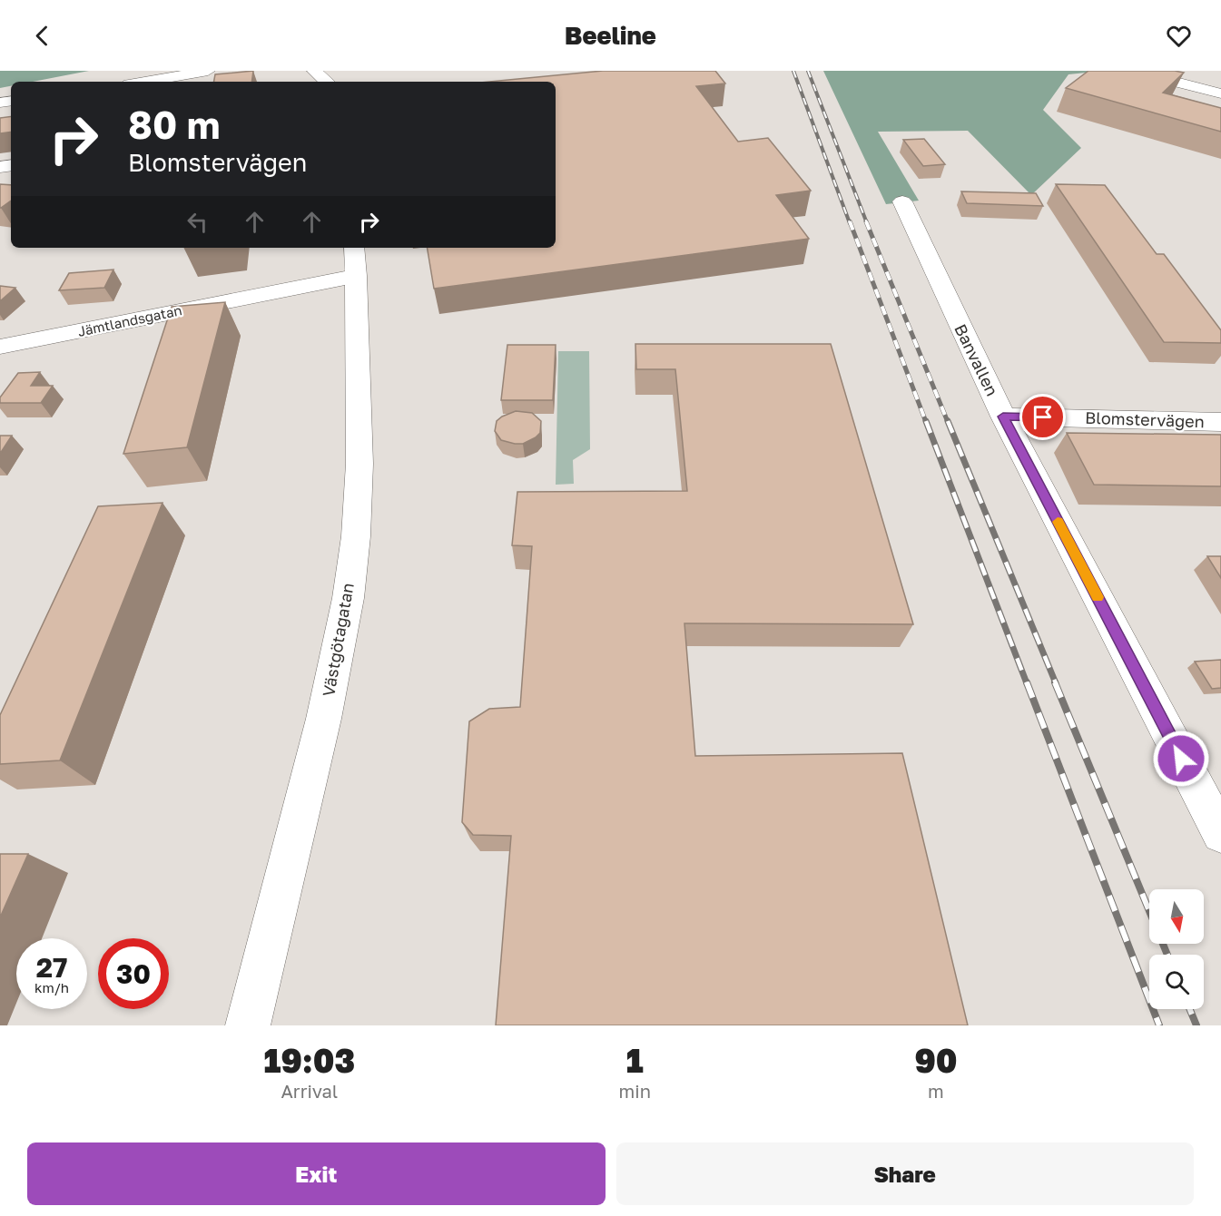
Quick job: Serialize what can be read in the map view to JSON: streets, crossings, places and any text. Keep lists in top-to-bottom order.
{
  "streets": {
    "street": [
      "Jämtlandsgatan",
      "Banvallen",
      "Blomstervägen",
      "Västgötagatan"
    ]
  },
  "crossings": [
    ["Jämtlandsgatan", "Västgötagatan"],
    ["Banvallen", "Blomstervägen"]
  ],
  "north": "bottom",
  "page": {
    "header": "Beeline",
    "turn": ["80 m", "Blomstervägen"],
    "speed": "27 km/h",
    "limit": "30",
    "eta": [
      "19:03",
      "Arrival",
      "1",
      "min",
      "90",
      "m"
    ],
    "buttons": ["Exit", "Share"]
  }
}
